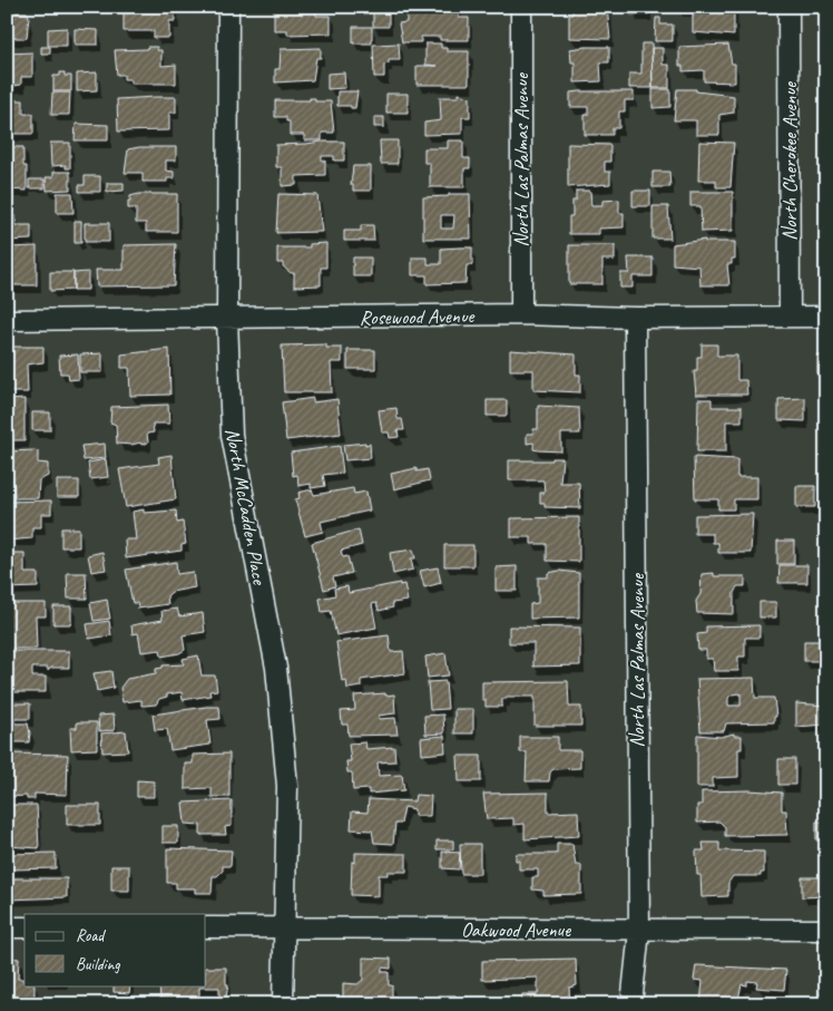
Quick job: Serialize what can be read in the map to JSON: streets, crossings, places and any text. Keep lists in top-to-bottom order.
{
  "streets": {
    "street": [
      "North Las Palmas Avenue",
      "North Cherokee Avenue",
      "Rosewood Avenue",
      "North McCadden Place",
      "Oakwood Avenue"
    ]
  },
  "crossings": [
    ["North Las Palmas Avenue", "Rosewood Avenue"],
    ["North Las Palmas Avenue", "Oakwood Avenue"],
    ["North Cherokee Avenue", "Rosewood Avenue"],
    ["Rosewood Avenue", "North McCadden Place"],
    ["North McCadden Place", "Oakwood Avenue"]
  ],
  "legend": ["Road", "Building"]
}
